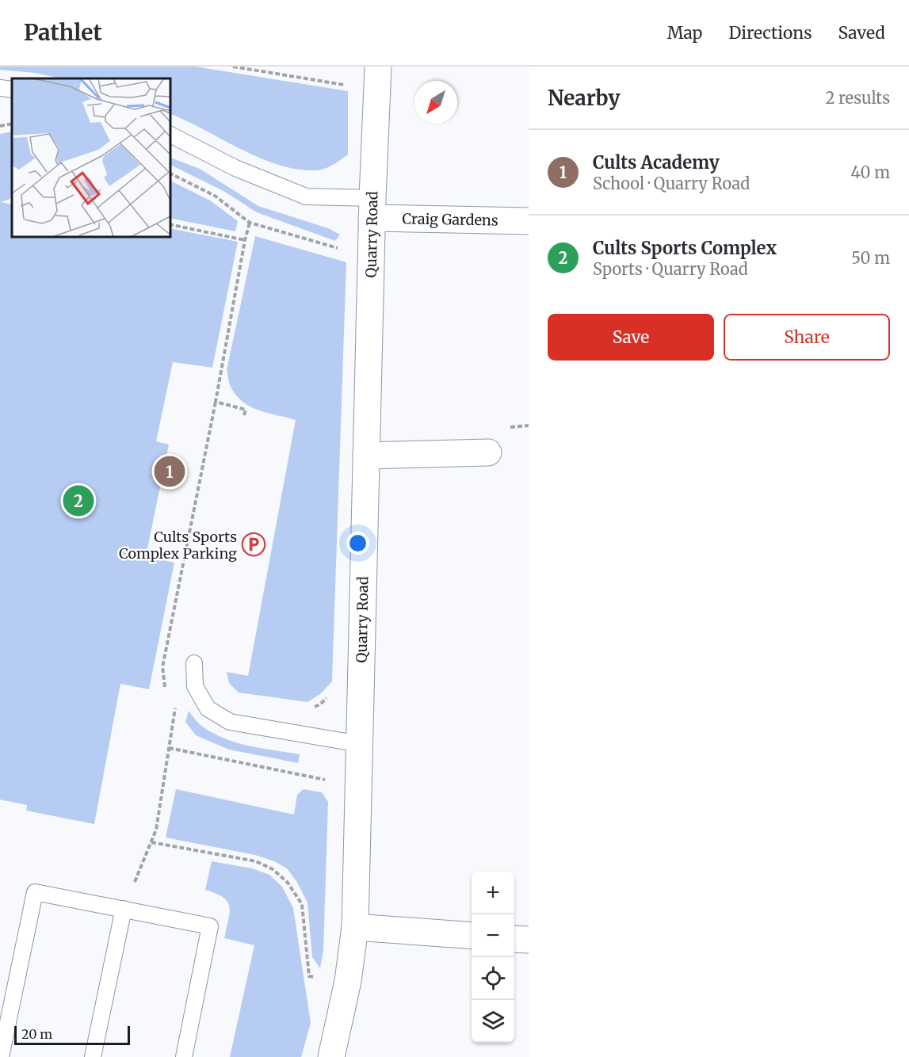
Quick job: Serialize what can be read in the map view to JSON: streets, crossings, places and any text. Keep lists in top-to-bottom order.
{
  "streets": {
    "street": ["Craig Gardens", "Quarry Road"]
  },
  "crossings": [
    ["Craig Gardens", "Quarry Road"]
  ],
  "places": {
    "parking": ["Cults Sports Complex Parking"]
  },
  "scale_bar": "20 m",
  "north": "bottom left",
  "page": {
    "header": "Pathlet",
    "nav": ["Map", "Directions", "Saved"],
    "heading": ["Nearby", "2 results"],
    "list": [
      {
        "mark": "1",
        "name": "Cults Academy",
        "note": "School · Quarry Road",
        "value": "40 m"
      },
      {
        "mark": "2",
        "name": "Cults Sports Complex",
        "note": "Sports · Quarry Road",
        "value": "50 m"
      }
    ],
    "buttons": ["Save", "Share"],
    "pins": ["1", "2"],
    "map_buttons": ["+", "−"],
    "scale": "20 m"
  }
}
